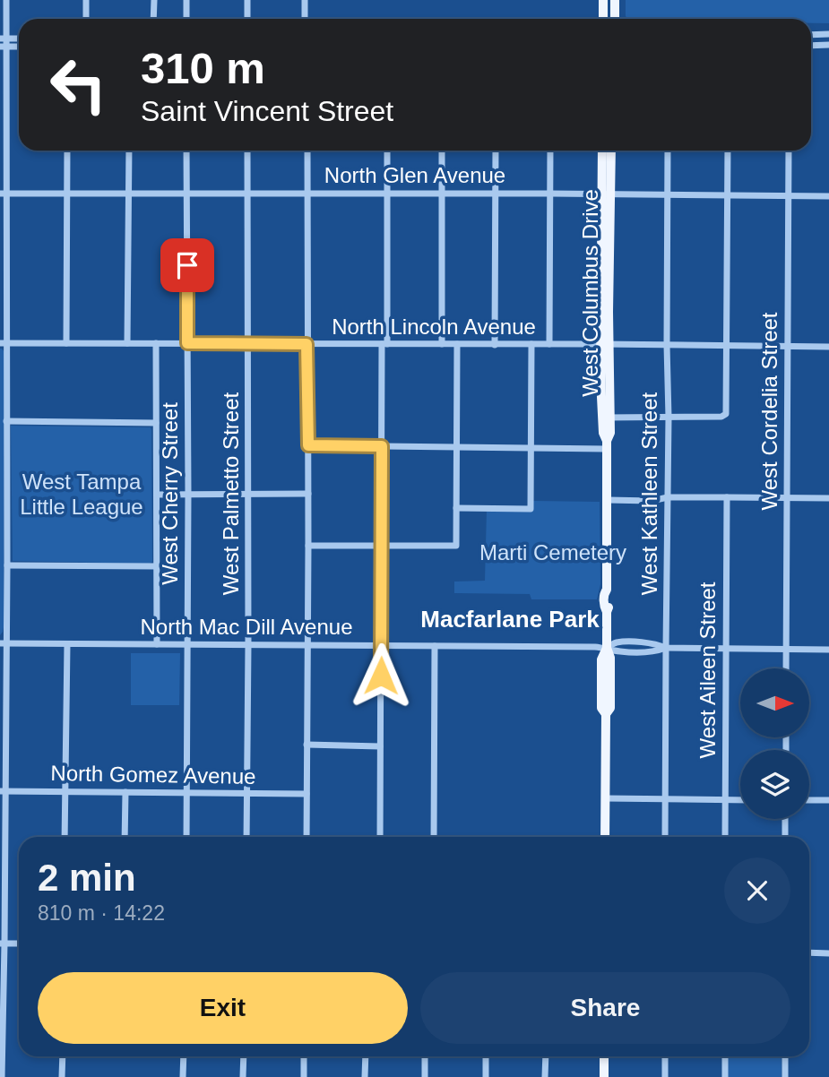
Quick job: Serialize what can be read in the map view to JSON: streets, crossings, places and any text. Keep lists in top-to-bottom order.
{
  "streets": {
    "main road": ["West Columbus Drive"],
    "street": [
      "North Glen Avenue",
      "North Lincoln Avenue",
      "West Cordelia Street",
      "West Cherry Street",
      "West Palmetto Street",
      "West Kathleen Street",
      "North Mac Dill Avenue",
      "West Aileen Street",
      "North Gomez Avenue"
    ]
  },
  "crossings": [
    ["North Glen Avenue", "West Columbus Drive"],
    ["North Glen Avenue", "West Cordelia Street"],
    ["North Glen Avenue", "West Cherry Street"],
    ["North Glen Avenue", "West Palmetto Street"],
    ["North Glen Avenue", "West Kathleen Street"],
    ["West Columbus Drive", "North Lincoln Avenue"],
    ["West Columbus Drive", "North Mac Dill Avenue"],
    ["North Lincoln Avenue", "West Cordelia Street"],
    ["North Lincoln Avenue", "West Cherry Street"],
    ["North Lincoln Avenue", "West Palmetto Street"],
    ["North Lincoln Avenue", "West Kathleen Street"],
    ["West Cordelia Street", "North Mac Dill Avenue"],
    ["West Cherry Street", "North Mac Dill Avenue"],
    ["West Cherry Street", "North Gomez Avenue"],
    ["West Palmetto Street", "North Mac Dill Avenue"],
    ["West Palmetto Street", "North Gomez Avenue"],
    ["West Kathleen Street", "North Mac Dill Avenue"],
    ["North Mac Dill Avenue", "West Aileen Street"]
  ],
  "districts": ["Macfarlane Park"],
  "parks": ["West Tampa Little League", "Marti Cemetery"],
  "north": "right",
  "page": {
    "turn": ["310 m", "Saint Vincent Street"],
    "heading": ["2 min", "810 m · 14:22"],
    "buttons": ["Exit", "Share"]
  }
}
